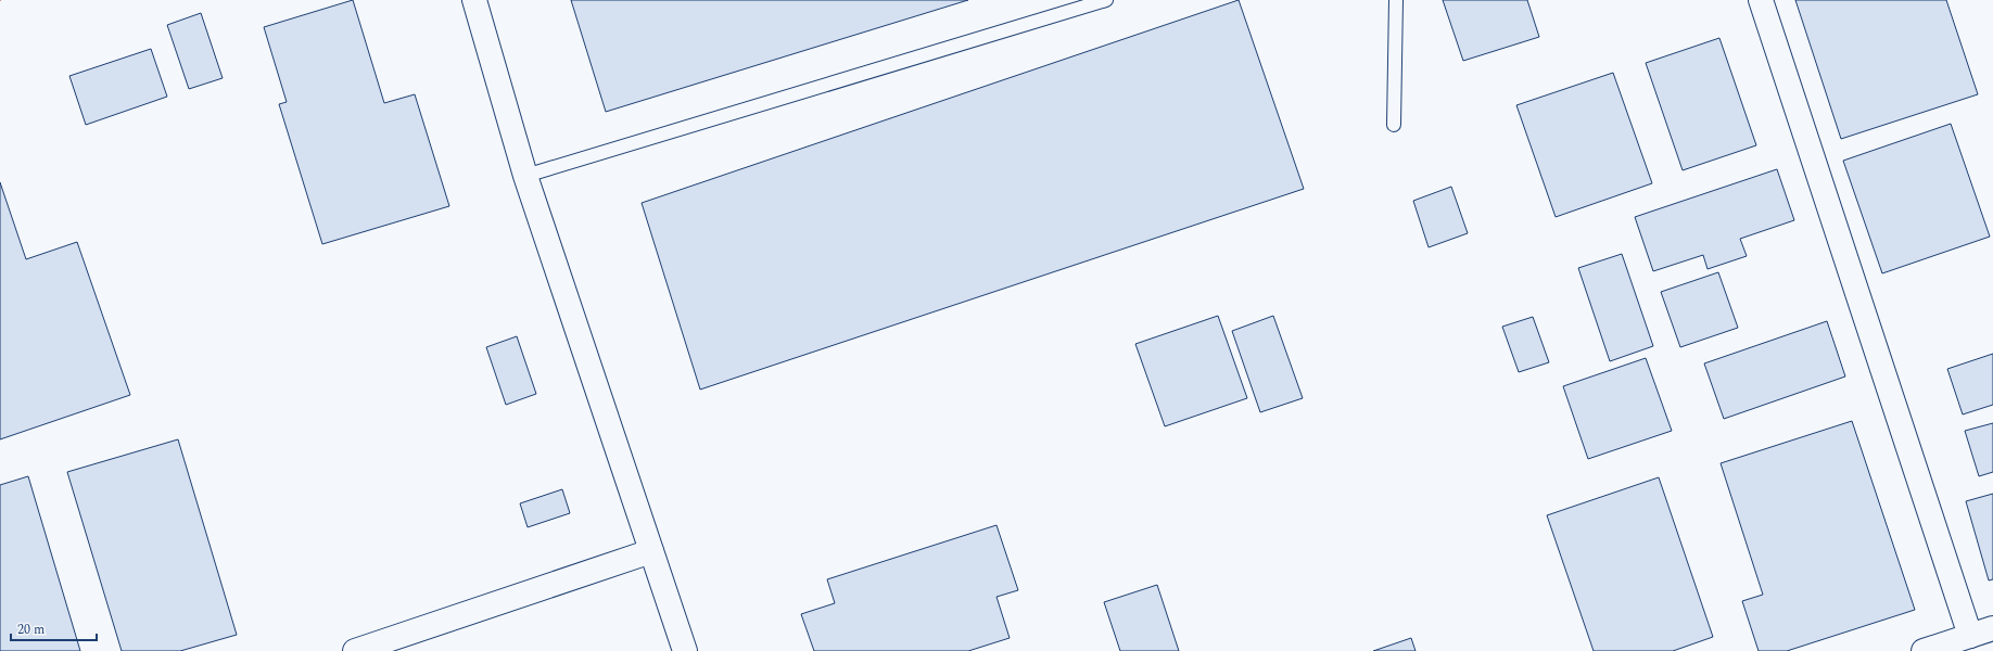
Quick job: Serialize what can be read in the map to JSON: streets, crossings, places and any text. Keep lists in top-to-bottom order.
{
  "scale_bar": "20 m"
}
